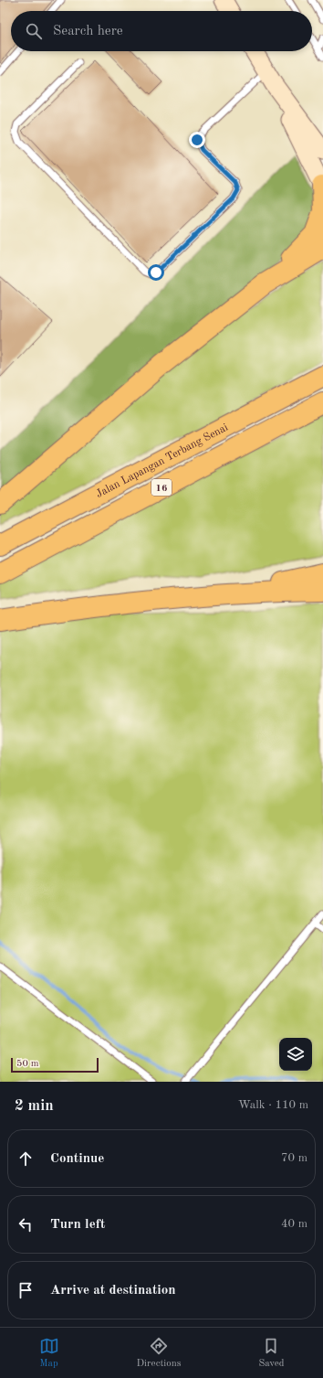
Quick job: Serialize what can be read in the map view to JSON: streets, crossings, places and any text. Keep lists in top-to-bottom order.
{
  "streets": {
    "highway": ["Jalan Lapangan Terbang Senai", "16"]
  },
  "scale_bar": "50 m",
  "page": {
    "search": "Search here",
    "scale": "50 m",
    "heading": ["2 min", "Walk · 110 m"],
    "list": [
      ["Continue", "70 m"],
      ["Turn left", "40 m"],
      "Arrive at destination"
    ],
    "nav": ["Map", "Directions", "Saved"]
  }
}
